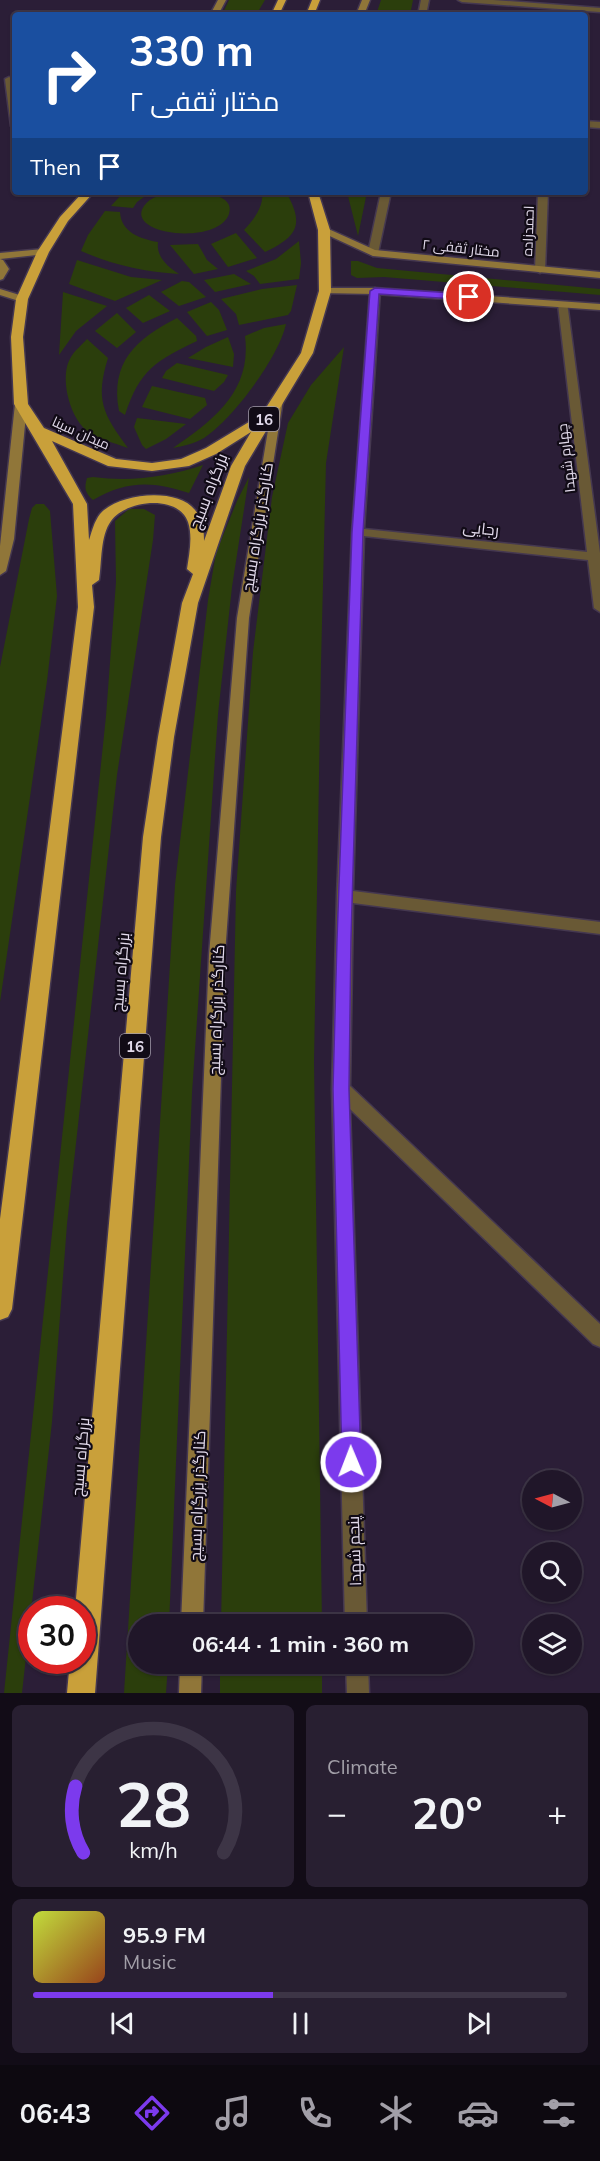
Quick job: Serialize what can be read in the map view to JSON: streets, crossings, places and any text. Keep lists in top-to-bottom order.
{
  "streets": {
    "highway": ["16", "میدان سینا", "بزرگراه بسیج"],
    "street": [
      "احمدزاده",
      "مختار ثقفی ۲",
      "چهارم شهدا",
      "کنارگذر بزرگراه بسیج",
      "رجایی",
      "پنجم شهدا"
    ]
  },
  "crossings": [
    ["احمدزاده", "مختار ثقفی ۲"],
    ["مختار ثقفی ۲", "میدان سینا"],
    ["میدان سینا", "بزرگراه بسیج"],
    ["میدان سینا", "کنارگذر بزرگراه بسیج"],
    ["چهارم شهدا", "رجایی"],
    ["بزرگراه بسیج", "کنارگذر بزرگراه بسیج"],
    ["رجایی", "پنجم شهدا"]
  ],
  "north": "left",
  "page": {
    "turn": ["330 m", "مختار ثقفی ۲"],
    "then": "Then",
    "limit": "30",
    "trip": "06:44 · 1 min · 360 m",
    "tile": "Climate",
    "heat": ["−", "20°", "+"],
    "song": ["95.9 FM", "Music"],
    "tabs": "06:43",
    "gauge": ["28", "km/h"]
  }
}
